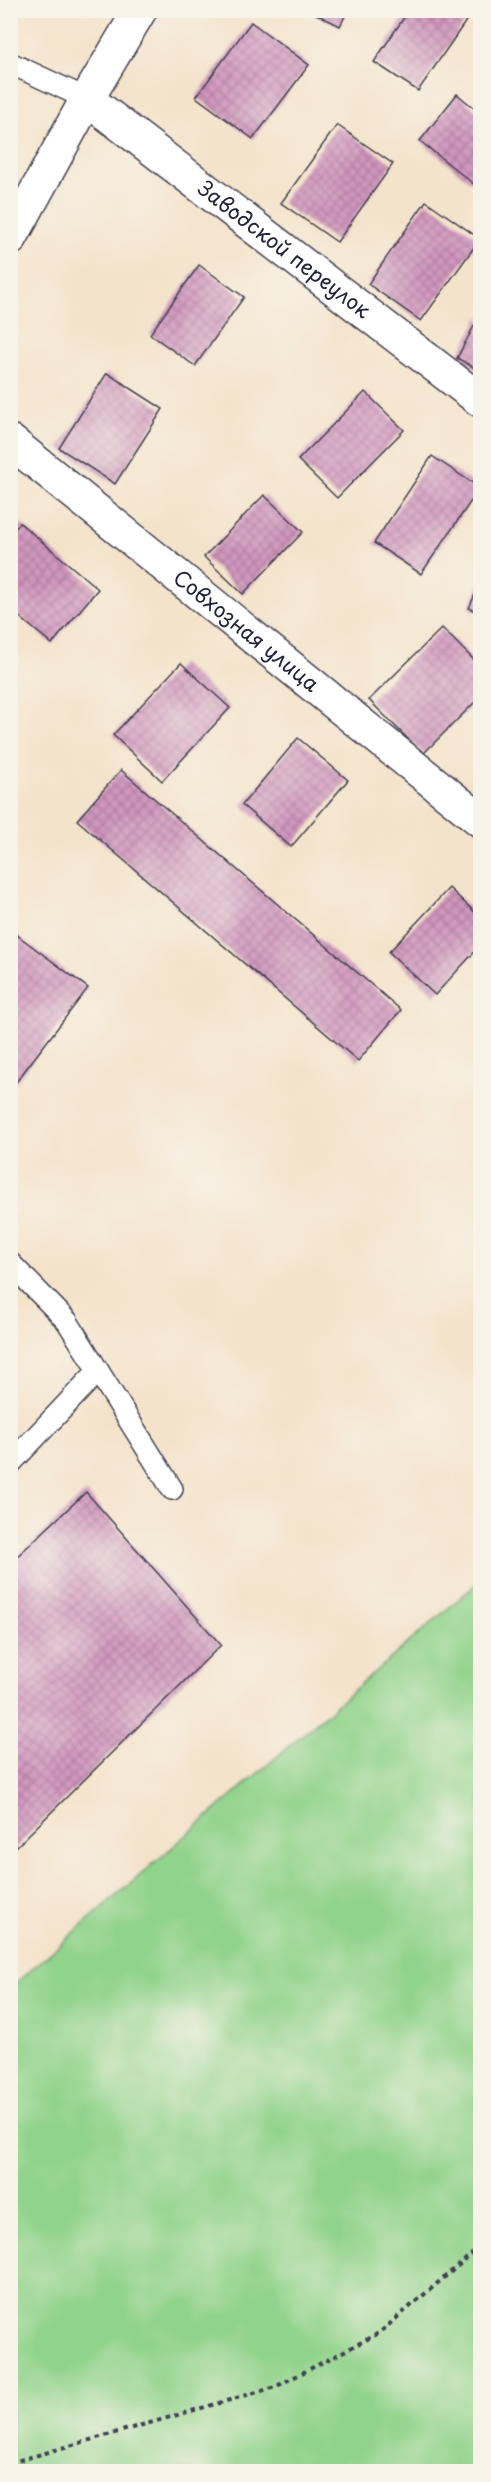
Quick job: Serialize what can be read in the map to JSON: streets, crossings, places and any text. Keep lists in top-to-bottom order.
{
  "streets": {
    "street": ["Заводской переулок", "Совхозная улица"]
  }
}
